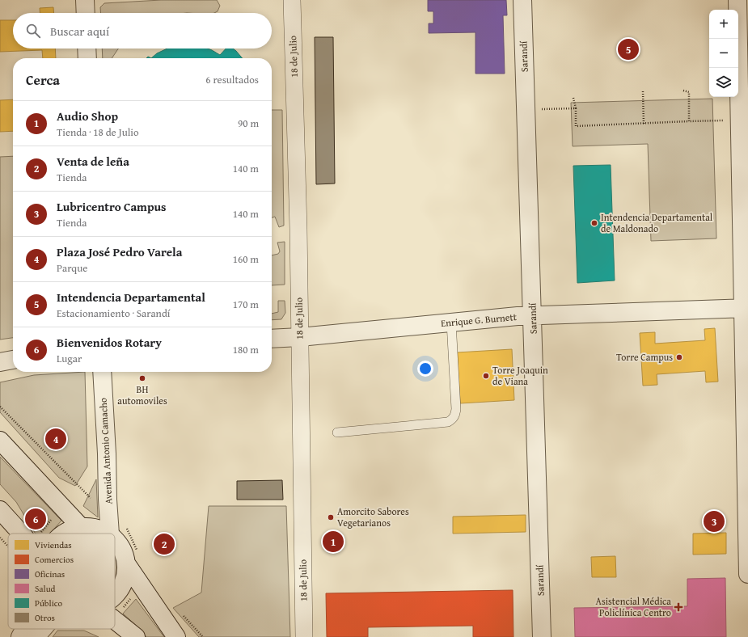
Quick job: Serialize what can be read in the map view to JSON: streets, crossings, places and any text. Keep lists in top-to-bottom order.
{
  "streets": {
    "street": [
      "18 de Julio",
      "Sarandí",
      "Enrique G. Burnett",
      "Avenida Antonio Camacho"
    ]
  },
  "crossings": [
    ["18 de Julio", "Enrique G. Burnett"],
    ["Sarandí", "Enrique G. Burnett"]
  ],
  "places": {
    "other": [
      "Intendencia Departamental de Maldonado",
      "Torre Campus",
      "Torre Joaquin de Viana",
      "BH automoviles",
      "Amorcito Sabores Vegetarianos"
    ],
    "health": ["Asistencial Médica Policlínica Centro"]
  },
  "legend": [
    "Viviendas",
    "Comercios",
    "Oficinas",
    "Salud",
    "Público",
    "Otros"
  ],
  "page": {
    "map_buttons": ["+", "−"],
    "search": "Buscar aquí",
    "pins": [
      "5",
      "4",
      "6",
      "3",
      "1",
      "2"
    ],
    "heading": ["Cerca", "6 resultados"],
    "list": [
      {
        "mark": "1",
        "name": "Audio Shop",
        "note": "Tienda · 18 de Julio",
        "value": "90 m"
      },
      {
        "mark": "2",
        "name": "Venta de leña",
        "note": "Tienda",
        "value": "140 m"
      },
      {
        "mark": "3",
        "name": "Lubricentro Campus",
        "note": "Tienda",
        "value": "140 m"
      },
      {
        "mark": "4",
        "name": "Plaza José Pedro Varela",
        "note": "Parque",
        "value": "160 m"
      },
      {
        "mark": "5",
        "name": "Intendencia Departamental",
        "note": "Estacionamiento · Sarandí",
        "value": "170 m"
      },
      {
        "mark": "6",
        "name": "Bienvenidos Rotary",
        "note": "Lugar",
        "value": "180 m"
      }
    ]
  }
}
